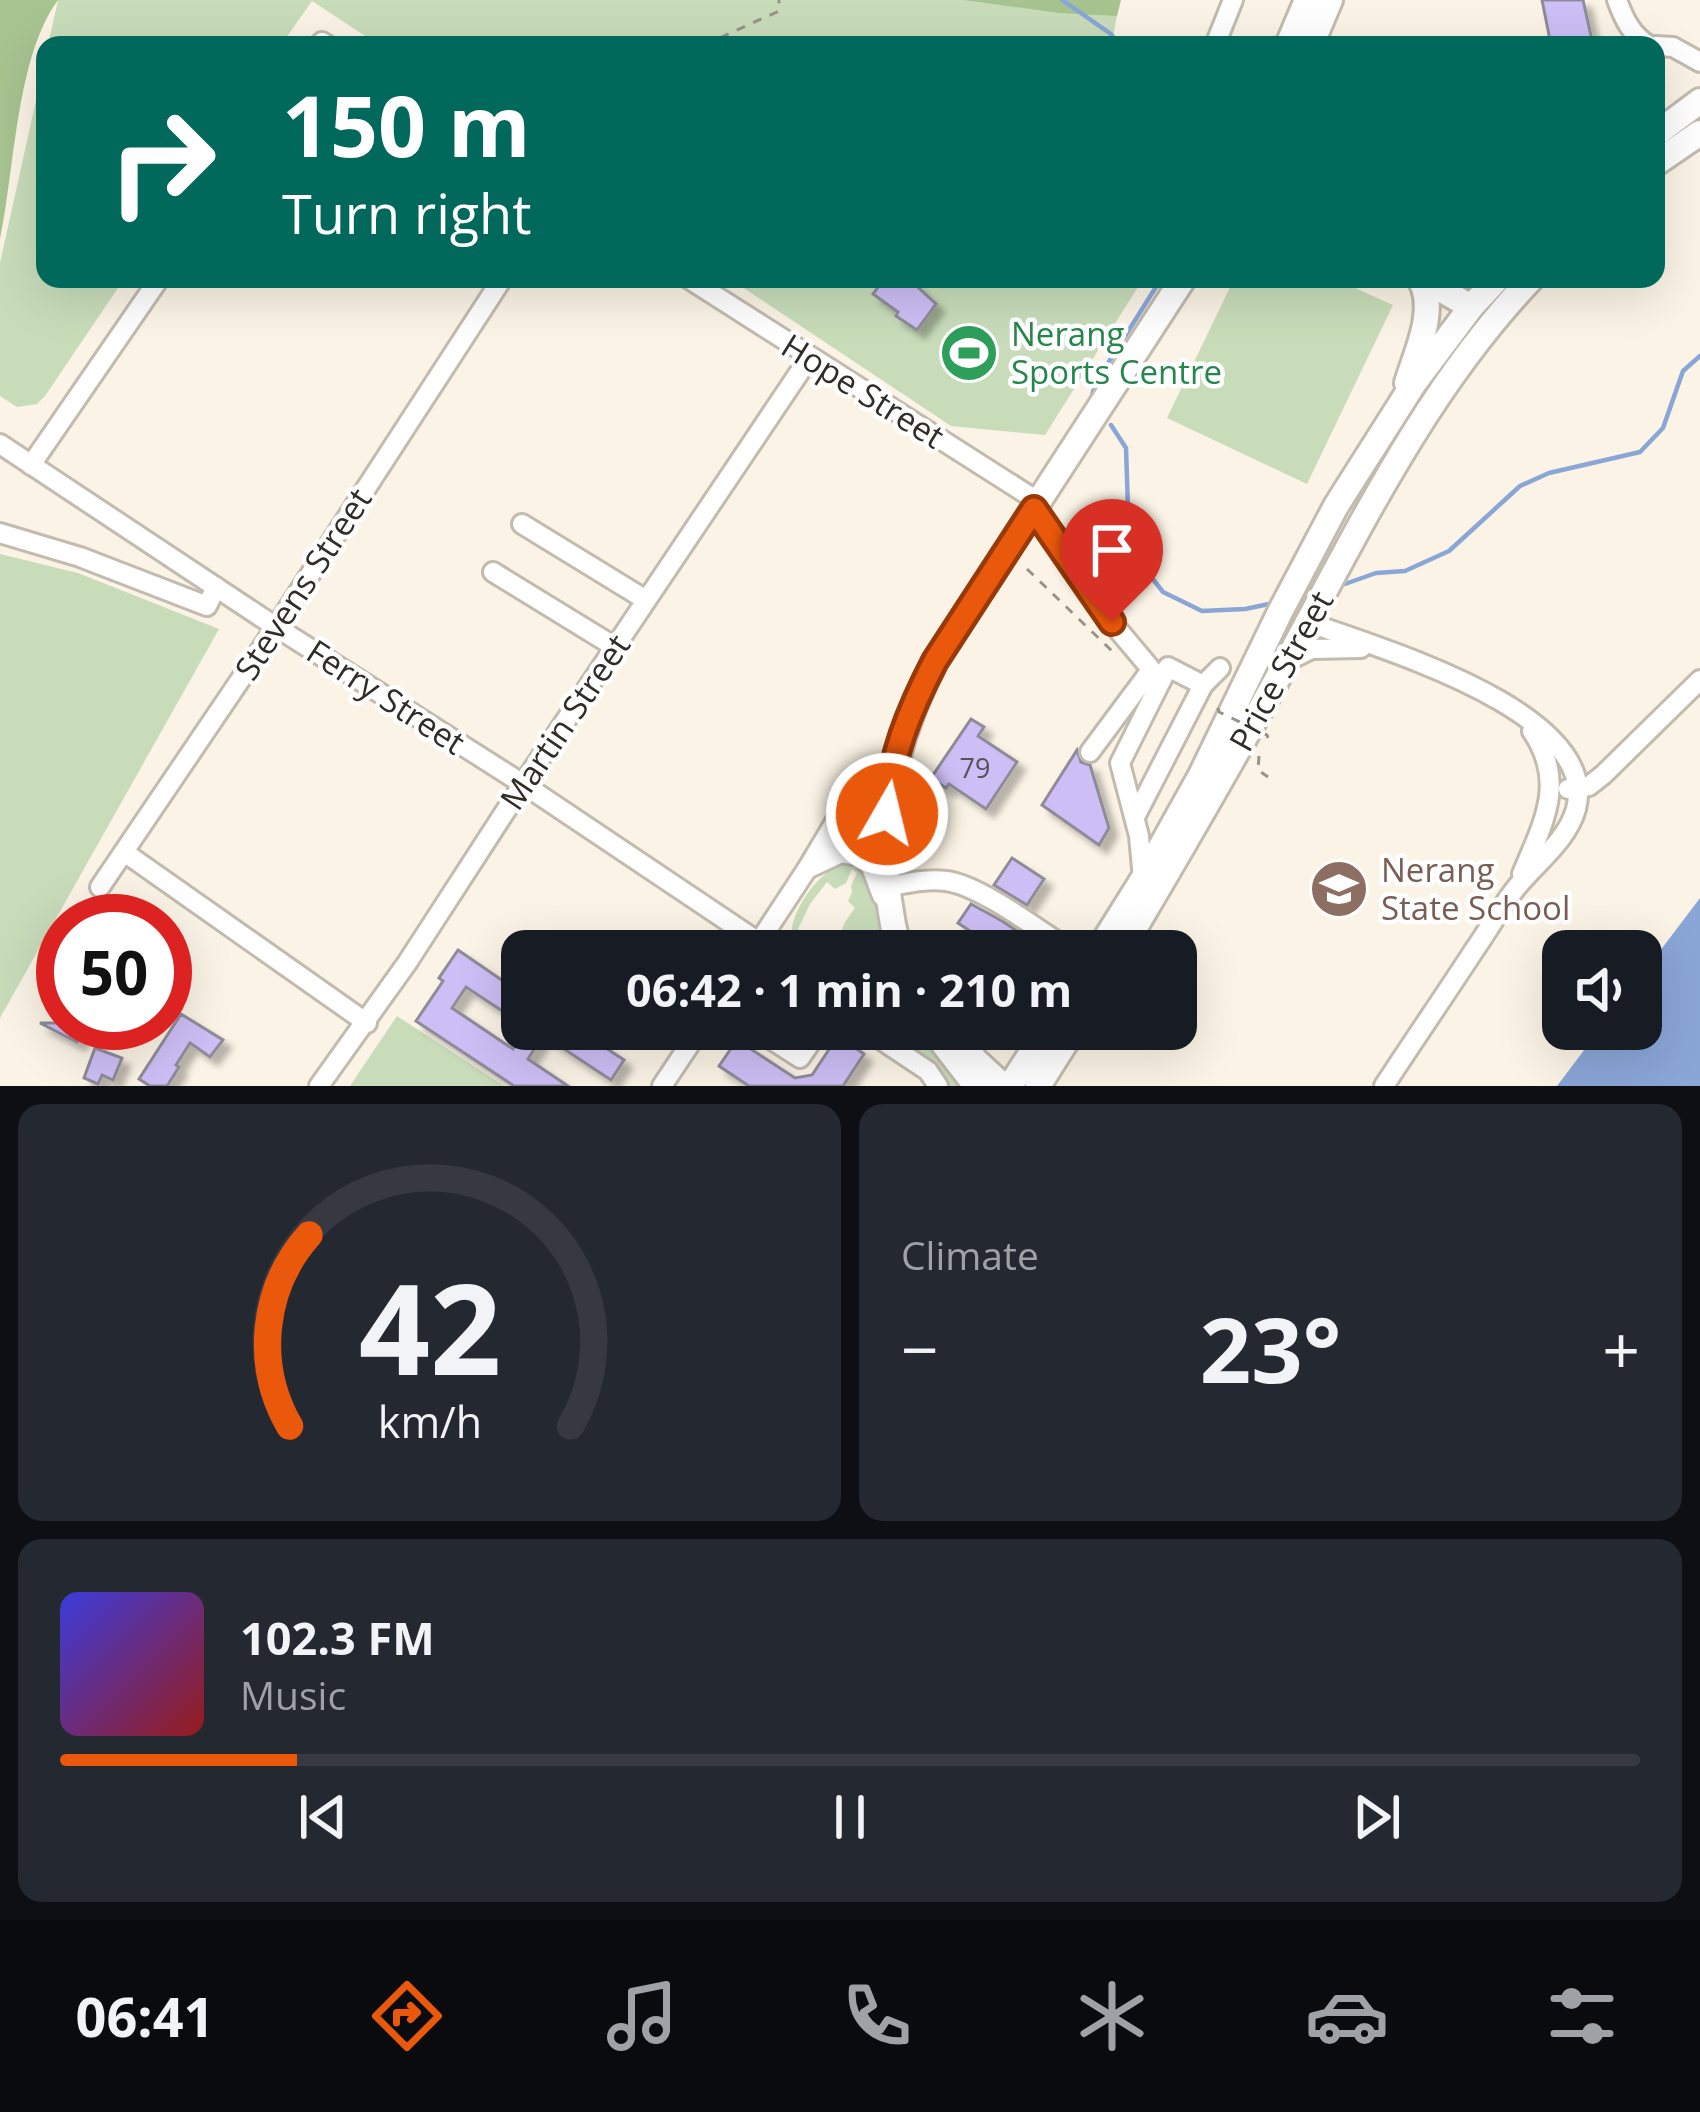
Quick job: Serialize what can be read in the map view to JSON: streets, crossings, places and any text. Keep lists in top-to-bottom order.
{
  "streets": {
    "main road": ["Price Street"],
    "street": [
      "Hope Street",
      "Stevens Street",
      "Ferry Street",
      "Martin Street"
    ]
  },
  "crossings": [
    ["Hope Street", "Martin Street"],
    ["Stevens Street", "Ferry Street"],
    ["Ferry Street", "Martin Street"]
  ],
  "places": {
    "sports": ["Nerang Sports Centre"],
    "school or university": ["Nerang State School"]
  },
  "house_numbers": ["79"],
  "page": {
    "turn": ["150 m", "Turn right"],
    "limit": "50",
    "trip": "06:42 · 1 min · 210 m",
    "tile": "Climate",
    "heat": ["−", "23°", "+"],
    "song": ["102.3 FM", "Music"],
    "tabs": "06:41",
    "gauge": ["42", "km/h"]
  }
}
